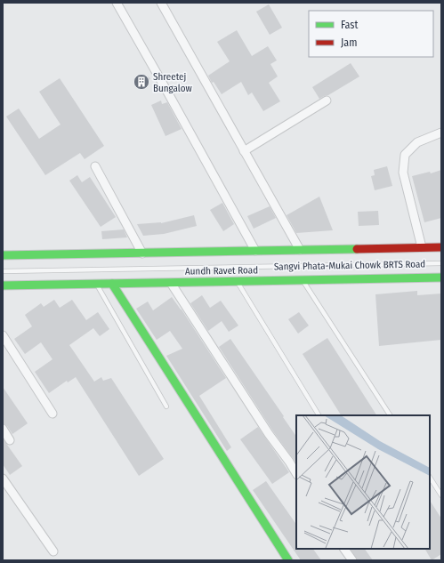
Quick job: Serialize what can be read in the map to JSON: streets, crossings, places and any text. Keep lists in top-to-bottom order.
{
  "streets": {
    "main road": ["Aundh Ravet Road"],
    "lane": ["Sangvi Phata-Mukai Chowk BRTS Road"]
  },
  "places": {
    "building": ["Shreetej Bungalow"]
  },
  "legend": ["Fast", "Jam"]
}
